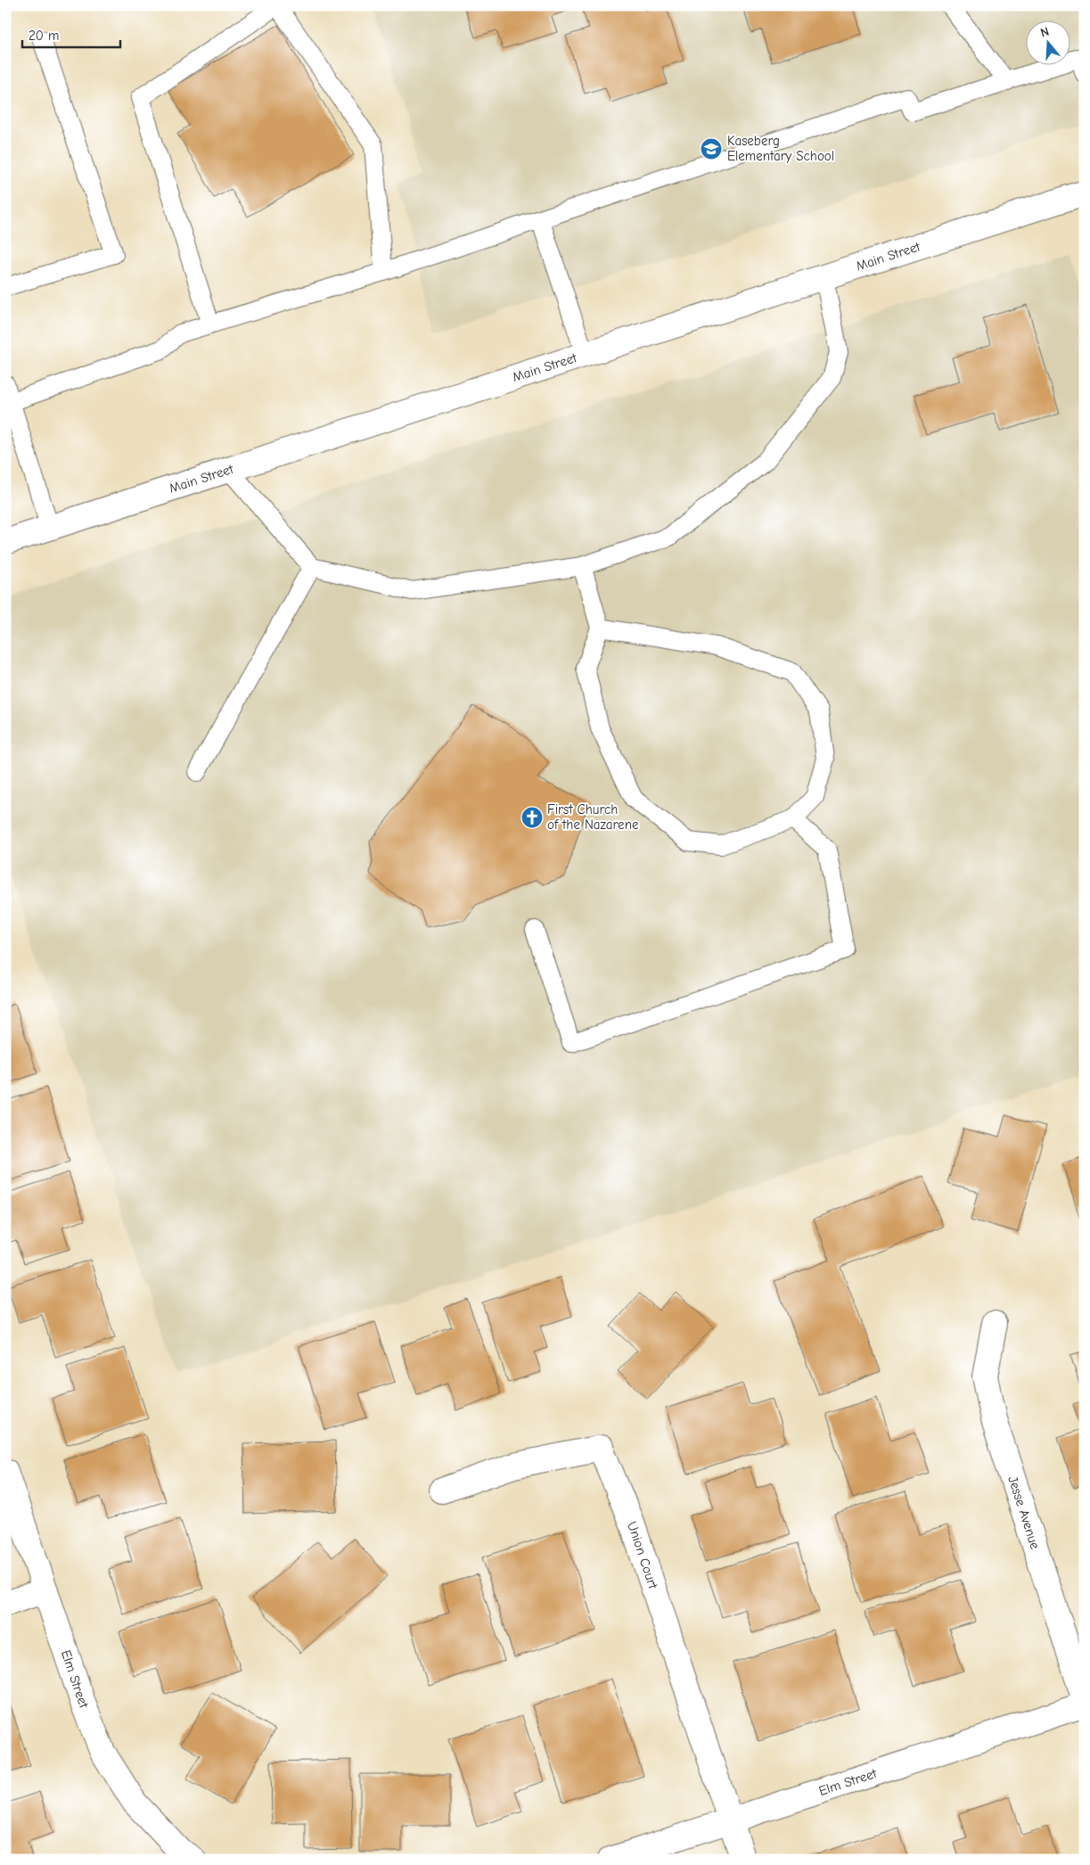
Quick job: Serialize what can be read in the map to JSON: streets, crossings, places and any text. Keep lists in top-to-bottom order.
{
  "streets": {
    "street": [
      "Main Street",
      "Jesse Avenue",
      "Union Court",
      "Elm Street"
    ]
  },
  "crossings": [
    ["Union Court", "Elm Street"]
  ],
  "places": {
    "school or university": ["Kaseberg Elementary School"],
    "church": ["First Church of the Nazarene"]
  },
  "scale_bar": "20 m",
  "north": "top"
}
